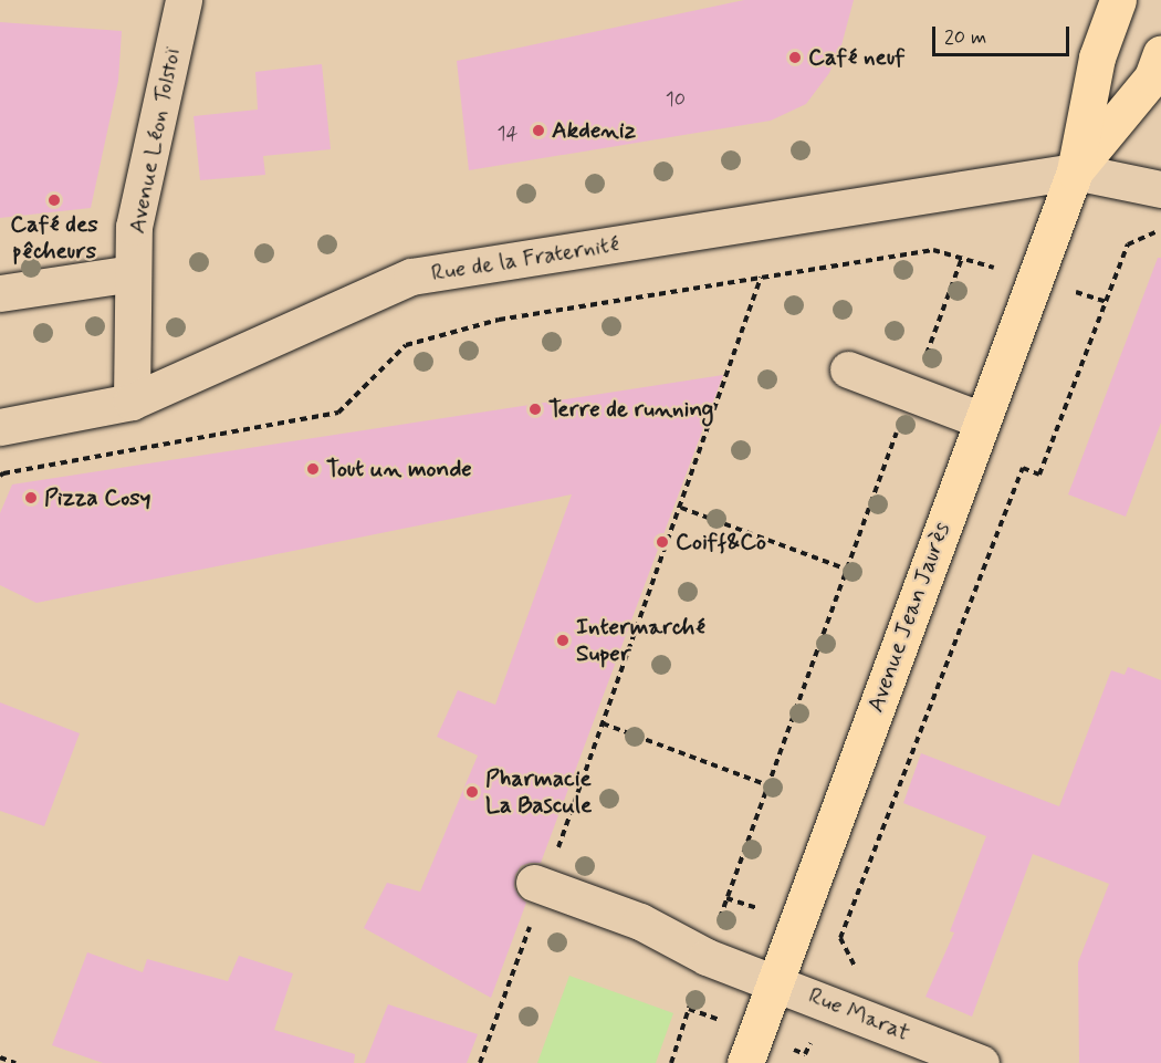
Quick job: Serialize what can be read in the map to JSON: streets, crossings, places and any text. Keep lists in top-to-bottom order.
{
  "streets": {
    "main road": ["Avenue Jean Jaurès"],
    "street": ["Avenue Léon Tolstoï", "Rue de la Fraternité", "Rue Marat"]
  },
  "crossings": [
    ["Avenue Léon Tolstoï", "Rue de la Fraternité"],
    ["Rue de la Fraternité", "Avenue Jean Jaurès"],
    ["Avenue Jean Jaurès", "Rue Marat"]
  ],
  "places": [
    "Café neuf",
    "Akdeniz",
    "Café des pêcheurs",
    "Terre de running",
    "Tout un monde",
    "Pizza Cosy",
    "Coiff&Co",
    "Intermarché Super",
    "Pharmacie La Bascule"
  ],
  "house_numbers": ["10", "14"],
  "scale_bar": "20 m"
}
